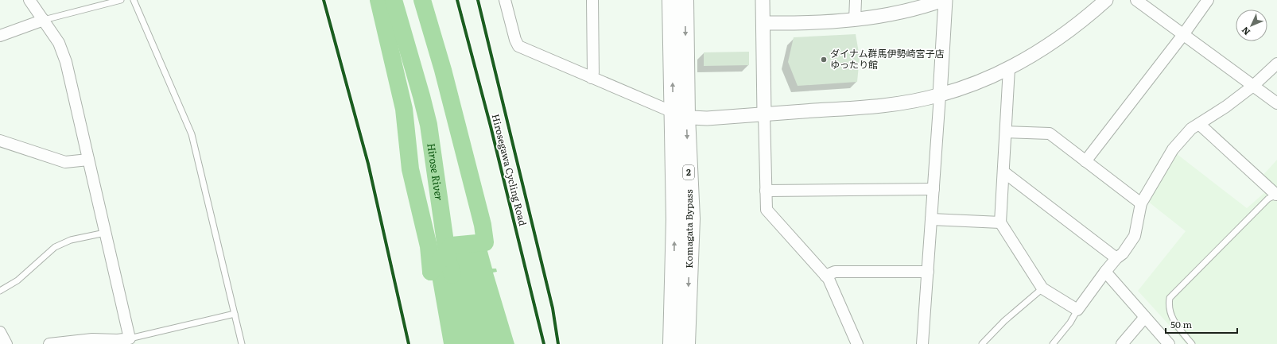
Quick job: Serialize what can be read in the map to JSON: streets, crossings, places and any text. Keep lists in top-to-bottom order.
{
  "streets": {
    "main road": ["2", "Komagata Bypass"],
    "cycle path": ["Hirosegawa Cycling Road"]
  },
  "water": ["Hirose River"],
  "places": ["ダイナム群馬伊勢崎宮子店 ゆったり館"],
  "scale_bar": "50 m",
  "north": "bottom left"
}
